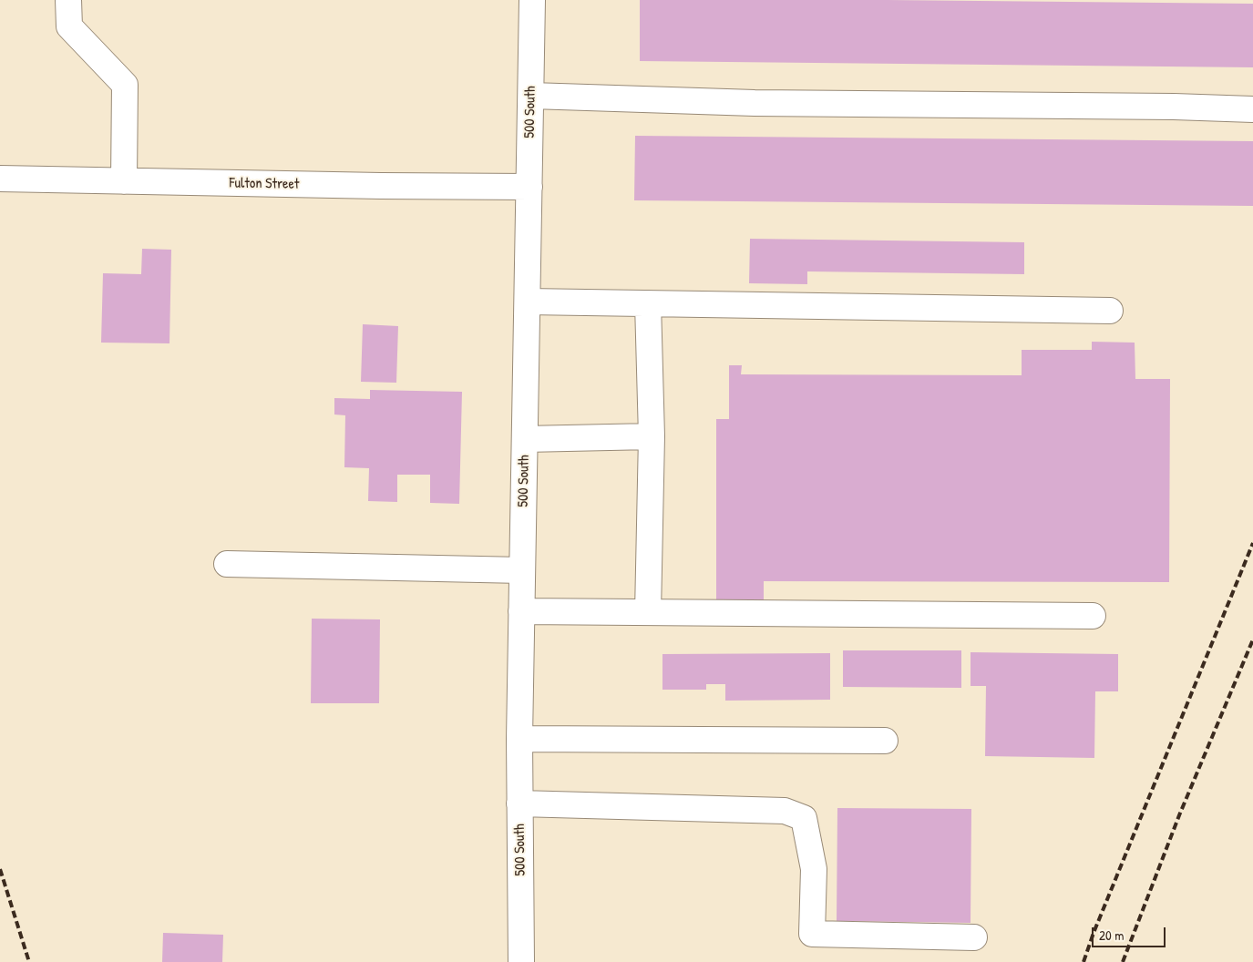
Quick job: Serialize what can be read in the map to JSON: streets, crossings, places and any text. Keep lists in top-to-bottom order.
{
  "streets": {
    "street": ["500 South", "Fulton Street"]
  },
  "crossings": [
    ["500 South", "Fulton Street"]
  ],
  "scale_bar": "20 m"
}
